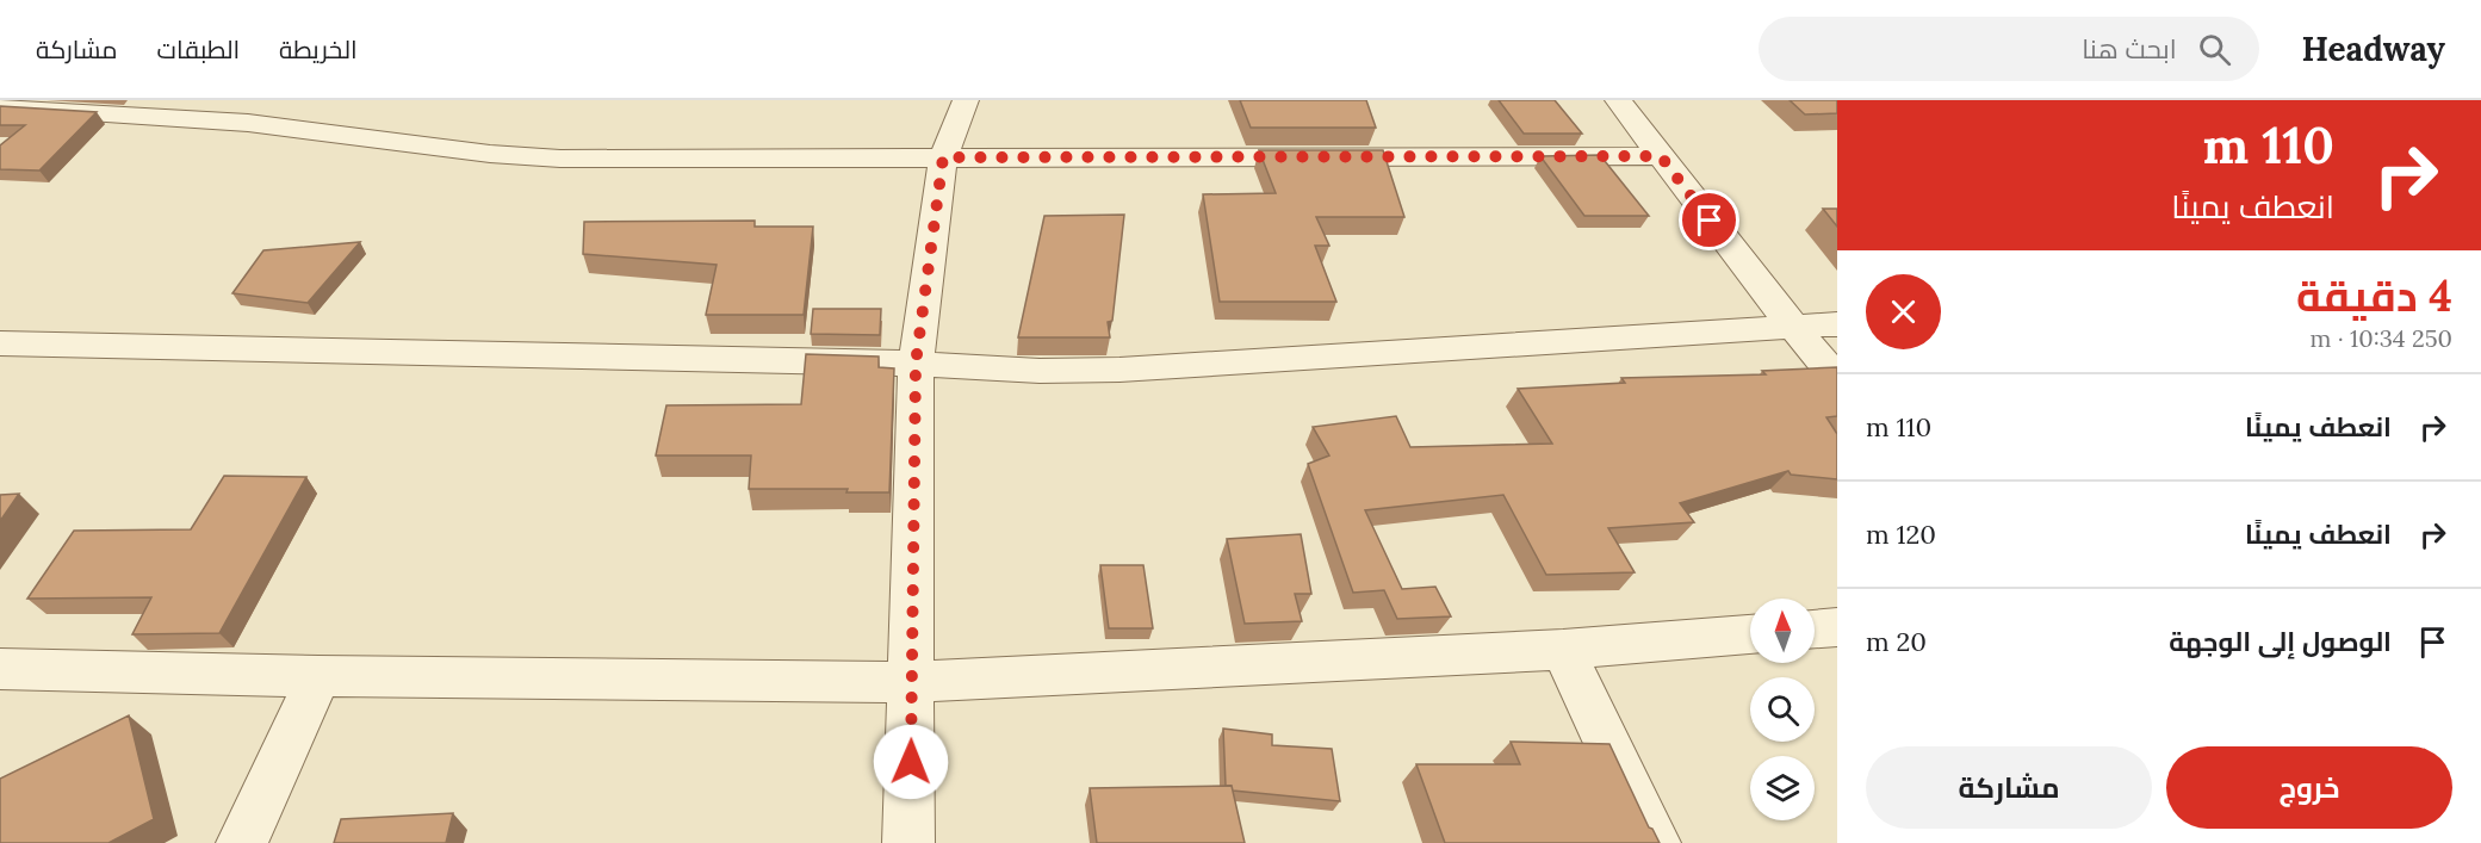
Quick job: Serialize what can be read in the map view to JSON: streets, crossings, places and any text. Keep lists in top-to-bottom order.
{
  "north": "top",
  "page": {
    "header": "Headway",
    "search": "ابحث هنا",
    "nav": ["الخريطة", "الطبقات", "مشاركة"],
    "turn": ["110 m", "انعطف يمينًا"],
    "heading": ["4 دقيقة", "250 m · 10:34"],
    "list": [
      {
        "name": "انعطف يمينًا",
        "value": "110 m"
      },
      {
        "name": "انعطف يمينًا",
        "value": "120 m"
      },
      {
        "name": "الوصول إلى الوجهة",
        "value": "20 m"
      }
    ],
    "buttons": ["خروج", "مشاركة"]
  }
}
